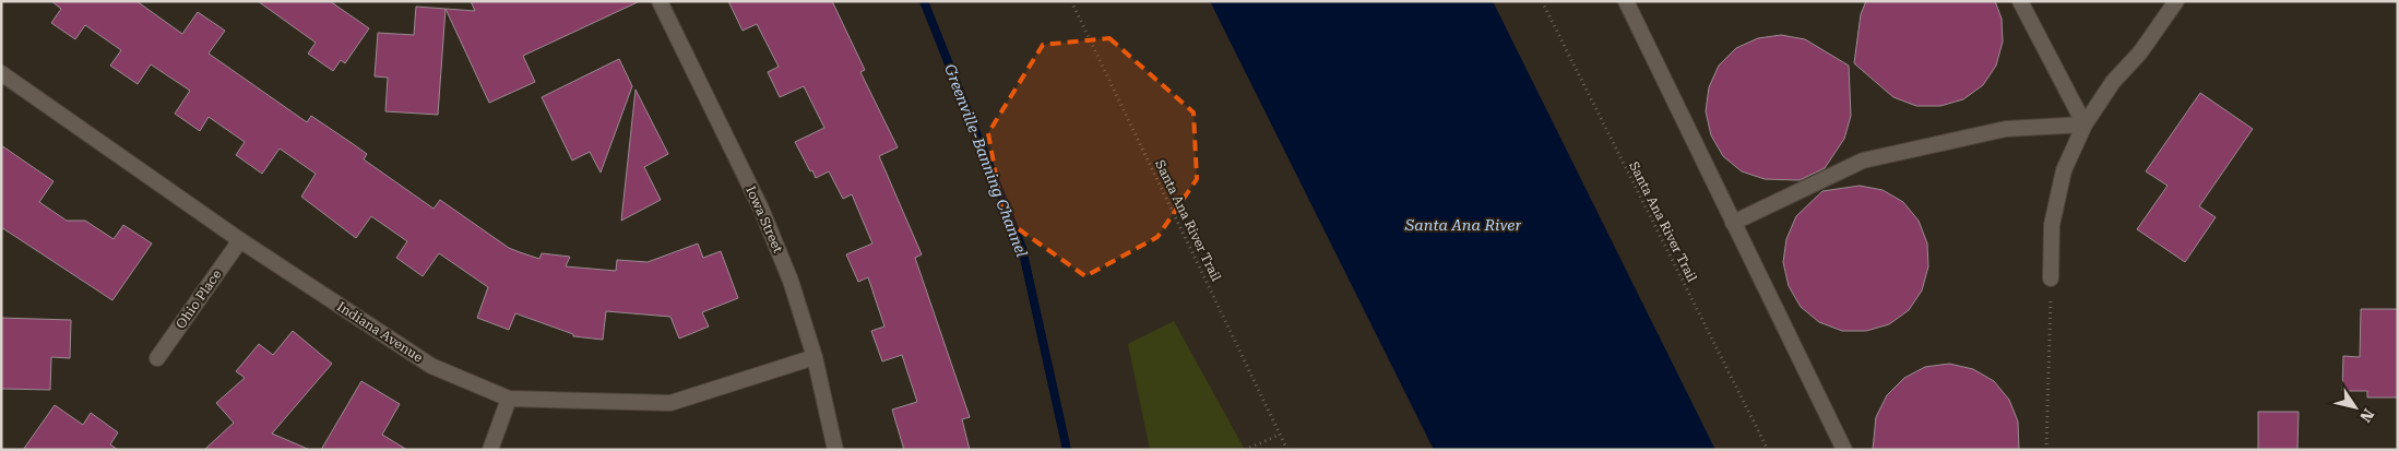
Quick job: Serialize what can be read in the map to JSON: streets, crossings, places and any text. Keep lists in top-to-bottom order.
{
  "streets": {
    "street": ["Iowa Street", "Ohio Place", "Indiana Avenue"],
    "path": ["Santa Ana River Trail"]
  },
  "crossings": [
    ["Iowa Street", "Indiana Avenue"],
    ["Ohio Place", "Indiana Avenue"]
  ],
  "water": ["Greenville-Banning Channel", "Santa Ana River"],
  "north": "bottom right"
}
